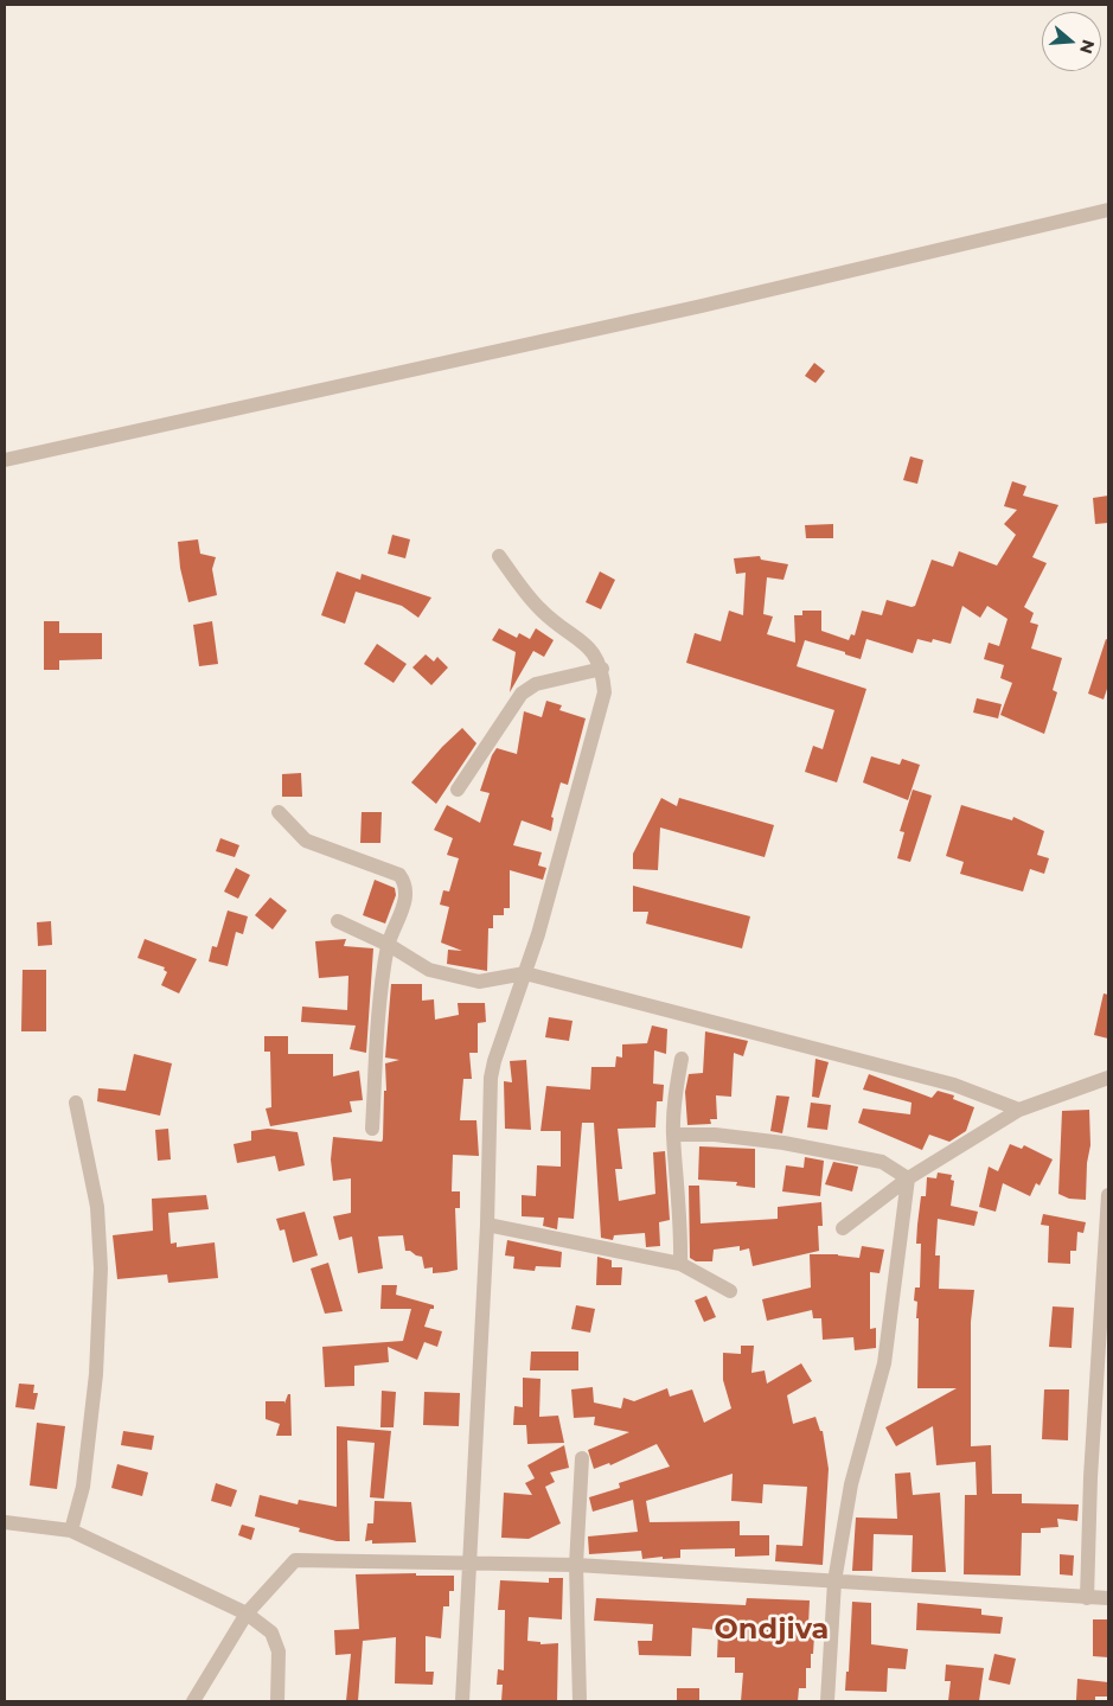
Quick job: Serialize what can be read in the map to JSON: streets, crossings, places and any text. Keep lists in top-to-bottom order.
{
  "districts": ["Ondjiva"],
  "north": "right"
}
